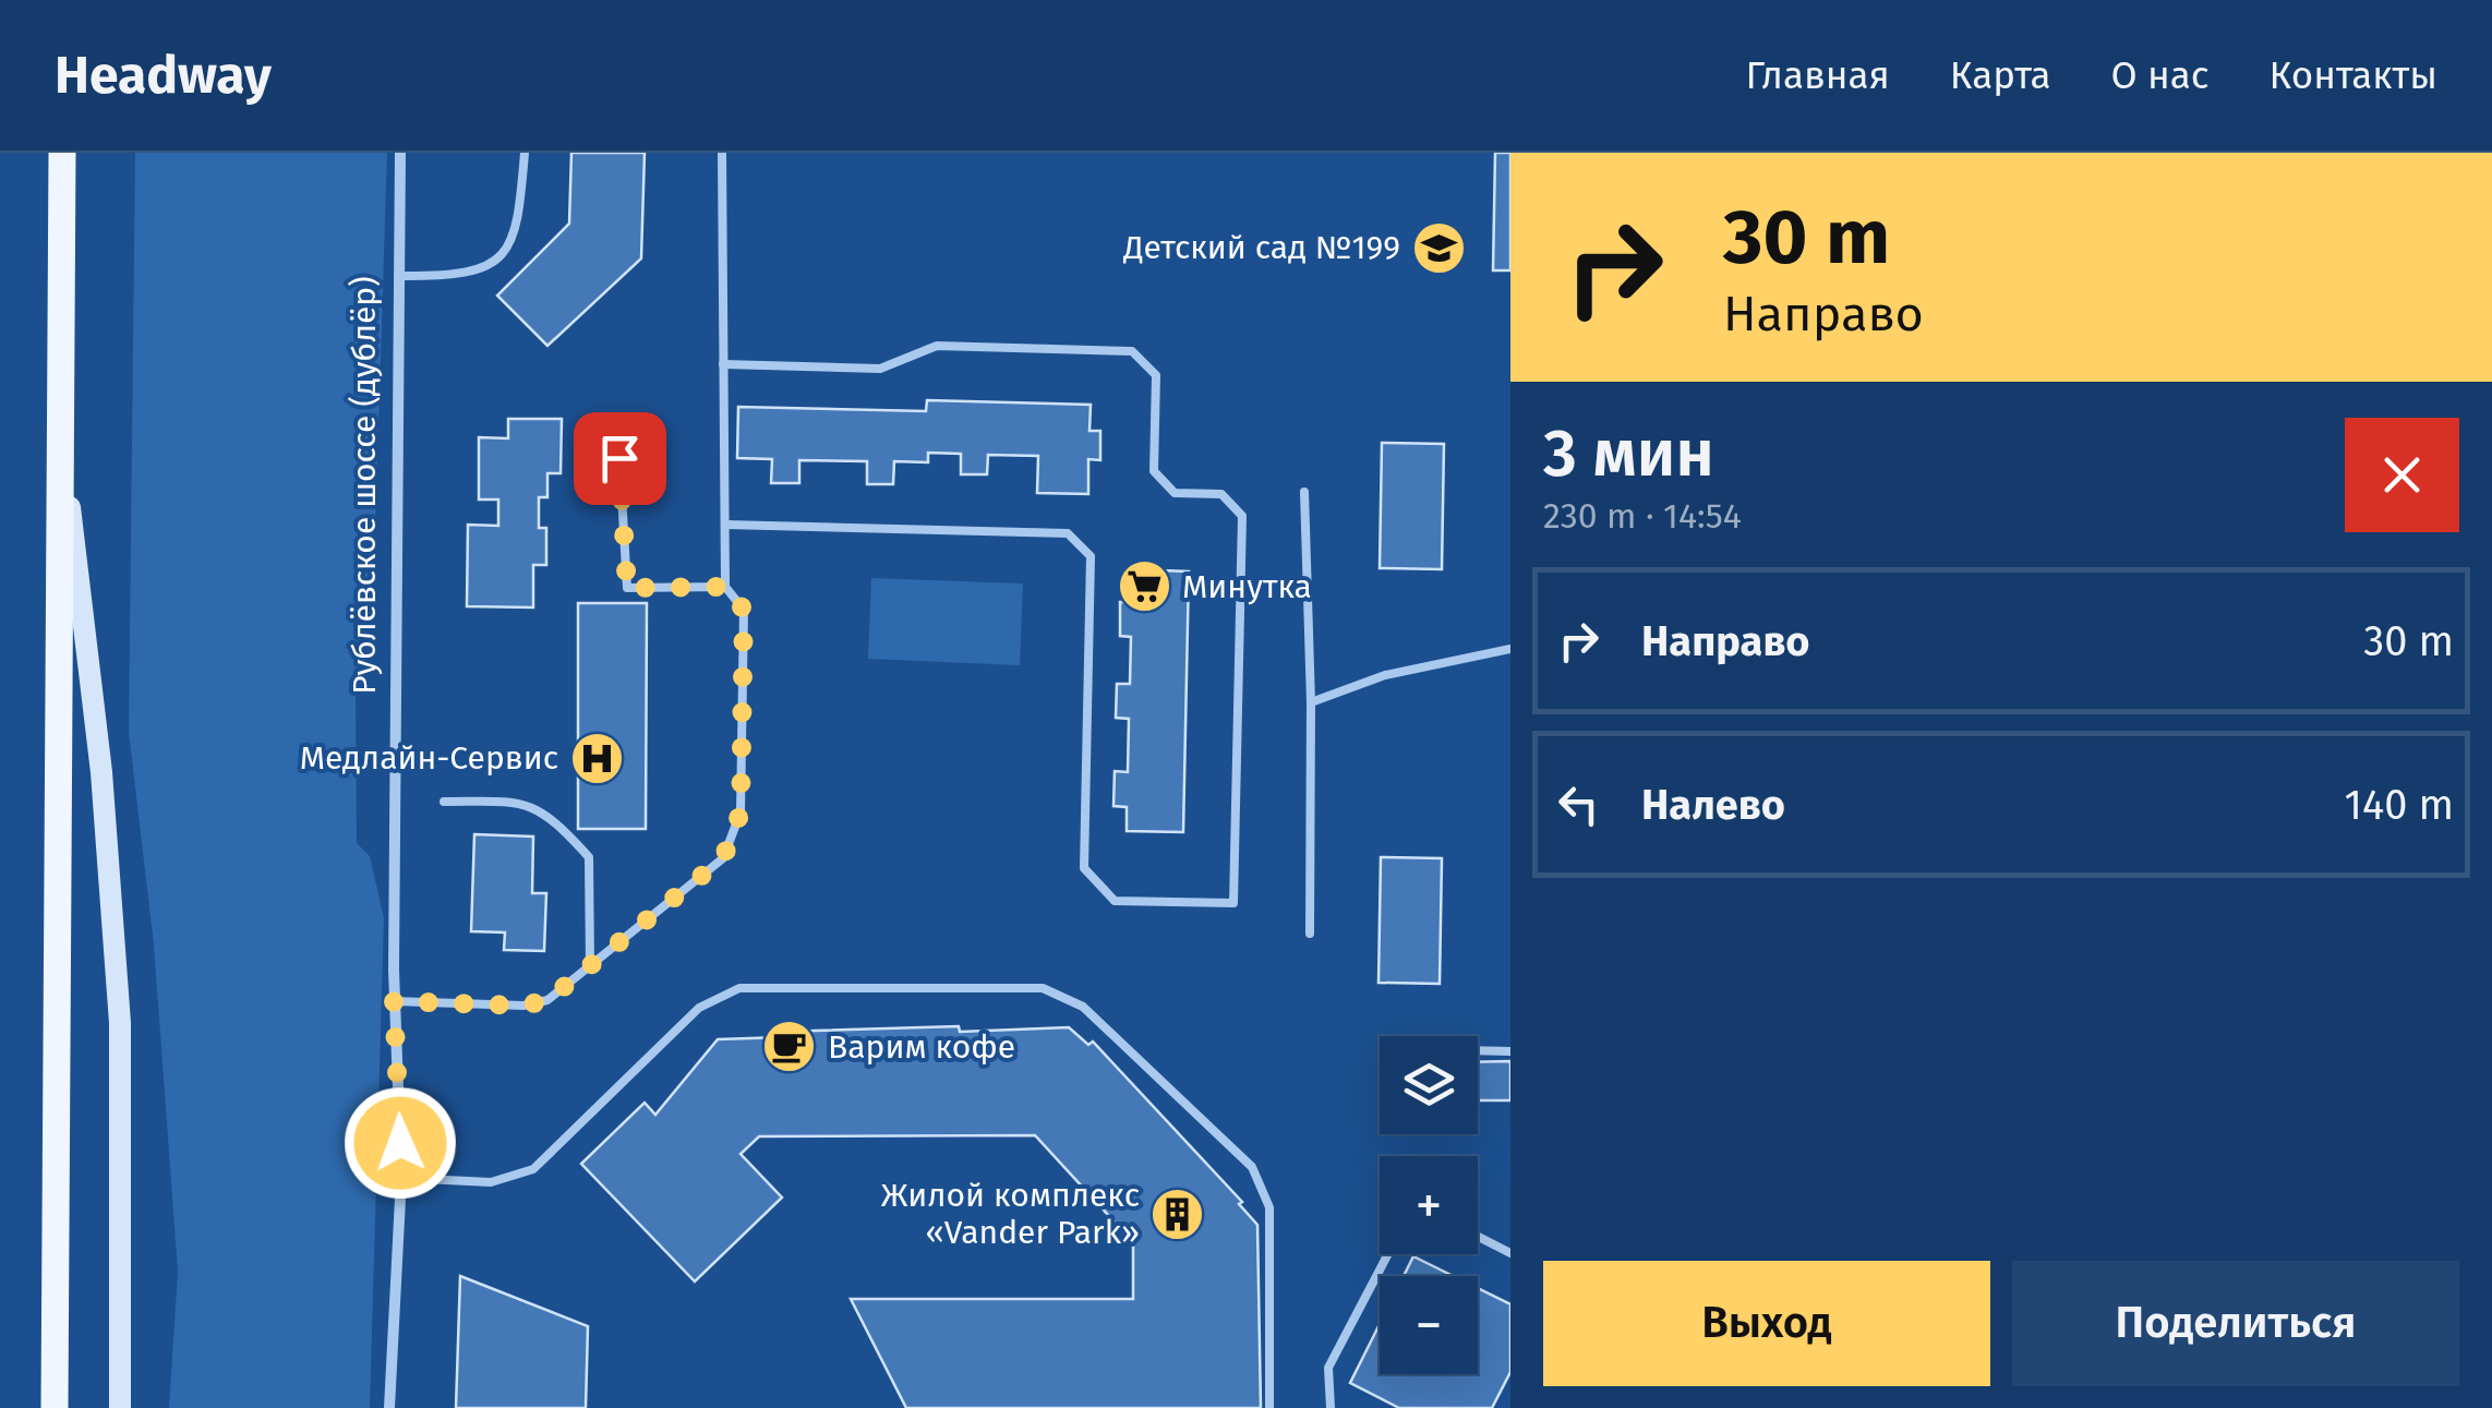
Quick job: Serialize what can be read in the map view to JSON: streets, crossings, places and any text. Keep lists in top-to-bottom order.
{
  "streets": {
    "street": ["Рублёвское шоссе (дублёр)"]
  },
  "places": {
    "school or university": ["Детский сад №199"],
    "supermarket": ["Минутка"],
    "hospital": ["Медлайн-Сервис"],
    "cafe": ["Варим кофе"],
    "building": ["Жилой комплекс «Vander Park»"]
  },
  "page": {
    "header": "Headway",
    "nav": [
      "Главная",
      "Карта",
      "О нас",
      "Контакты"
    ],
    "turn": ["30 m", "Направо"],
    "heading": ["3 мин", "230 m · 14:54"],
    "list": [
      {
        "name": "Направо",
        "value": "30 m"
      },
      {
        "name": "Налево",
        "value": "140 m"
      }
    ],
    "map_buttons": ["+", "−"],
    "buttons": ["Выход", "Поделиться"]
  }
}
